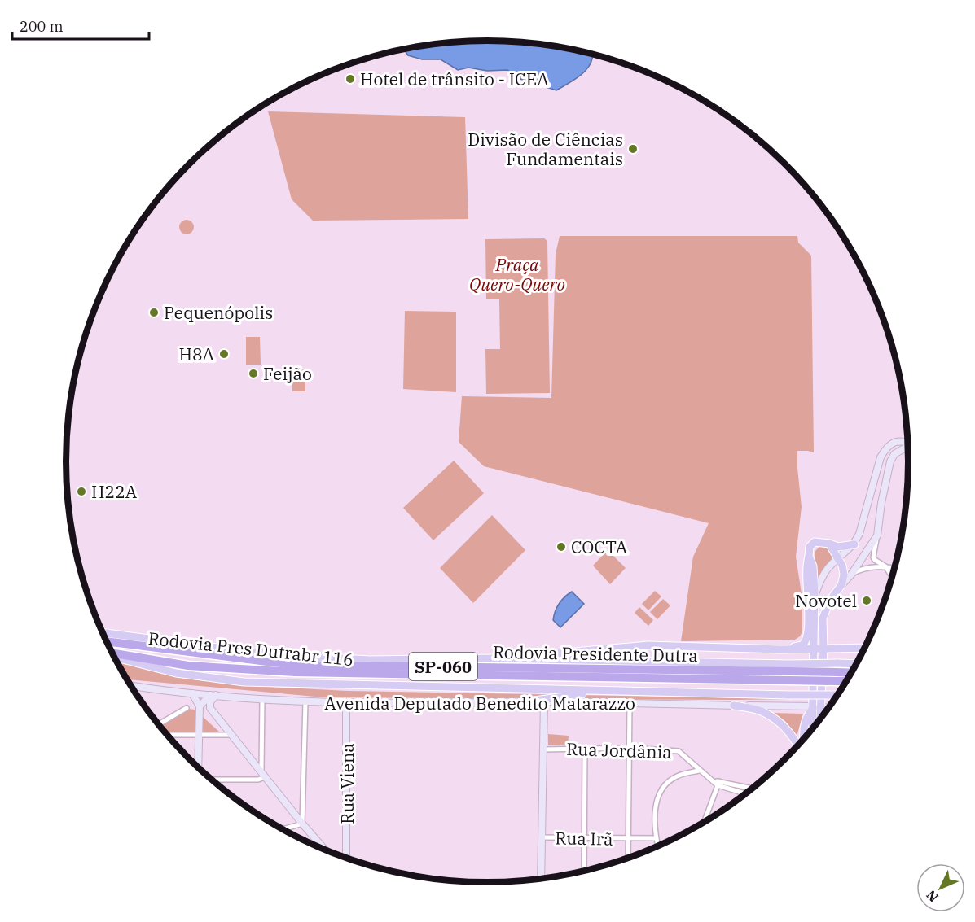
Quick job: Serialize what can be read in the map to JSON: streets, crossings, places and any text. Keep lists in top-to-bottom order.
{
  "streets": {
    "highway": ["Rodovia Presidente Dutra", "SP-060"],
    "main road": ["Rodovia Pres Dutrabr 116", "Avenida Deputado Benedito Matarazzo", "Rua Viena"],
    "street": ["Rua Jordânia", "Rua Irã"]
  },
  "crossings": [
    ["Avenida Deputado Benedito Matarazzo", "Rua Viena"]
  ],
  "parks": ["Praça Quero-Quero"],
  "places": [
    "Hotel de trânsito - ICEA",
    "Divisão de Ciências Fundamentais",
    "Pequenópolis",
    "H8A",
    "Feijão",
    "H22A",
    "COCTA",
    "Novotel"
  ],
  "scale_bar": "200 m",
  "north": "bottom left"
}
